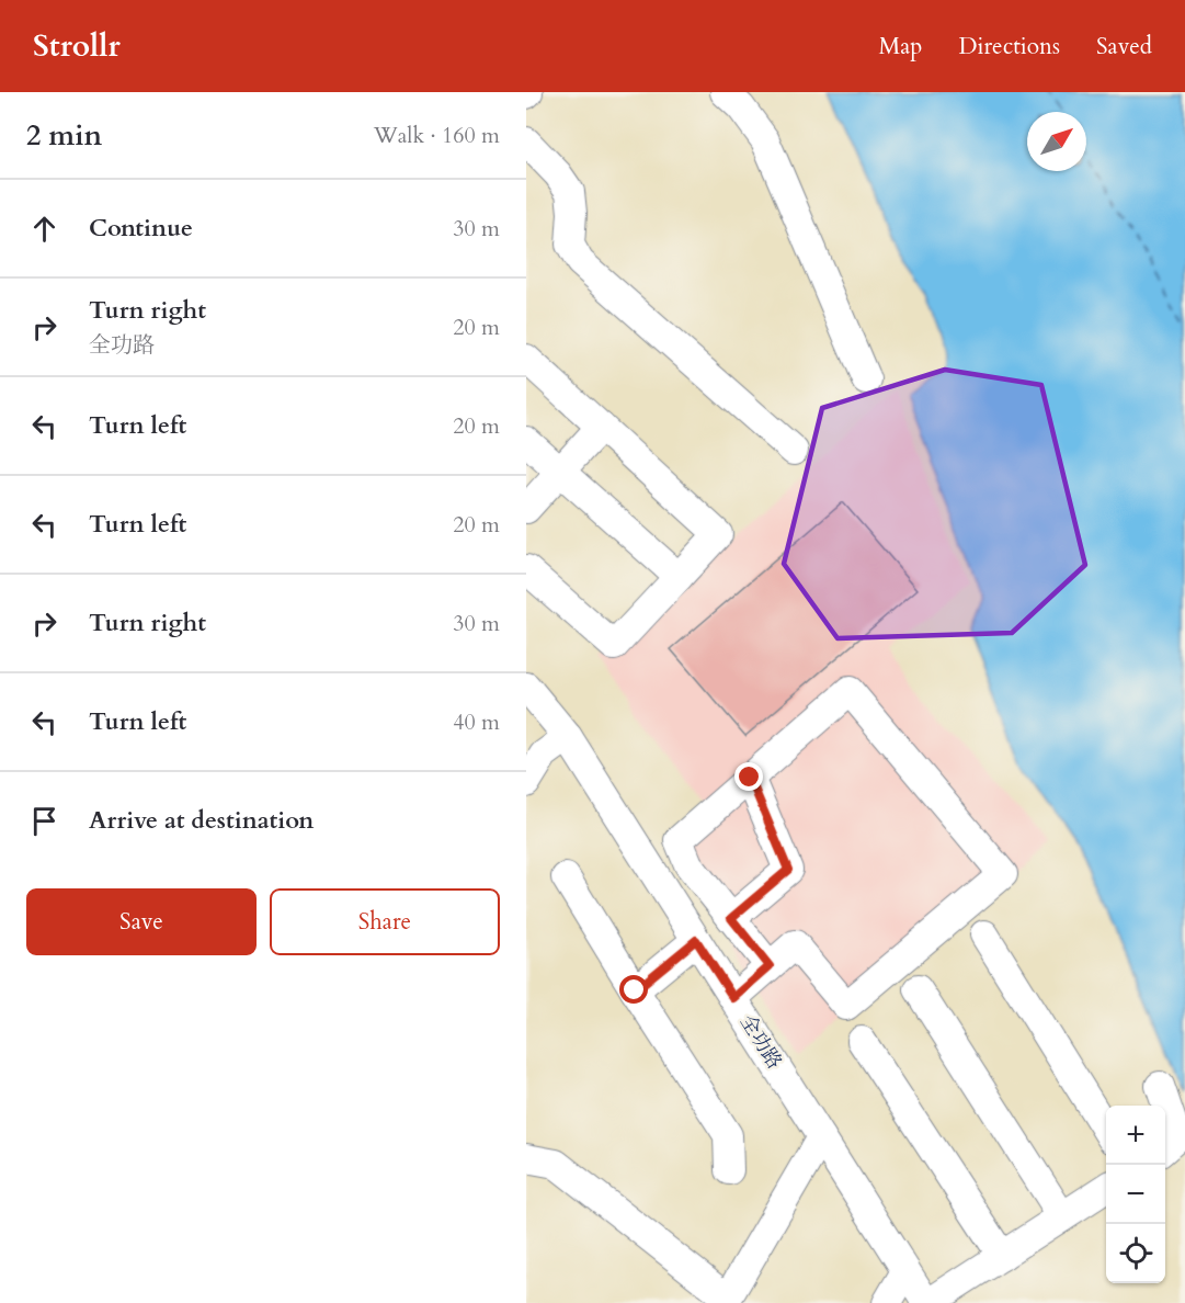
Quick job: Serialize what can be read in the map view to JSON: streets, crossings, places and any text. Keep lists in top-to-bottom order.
{
  "streets": {
    "street": ["全功路"]
  },
  "north": "top right",
  "page": {
    "header": "Strollr",
    "nav": ["Map", "Directions", "Saved"],
    "heading": ["2 min", "Walk · 160 m"],
    "list": [
      ["Continue", "30 m"],
      ["Turn right", "全功路", "20 m"],
      ["Turn left", "20 m"],
      ["Turn left", "20 m"],
      ["Turn right", "30 m"],
      ["Turn left", "40 m"],
      "Arrive at destination"
    ],
    "buttons": ["Save", "Share"],
    "map_buttons": ["+", "−"]
  }
}
